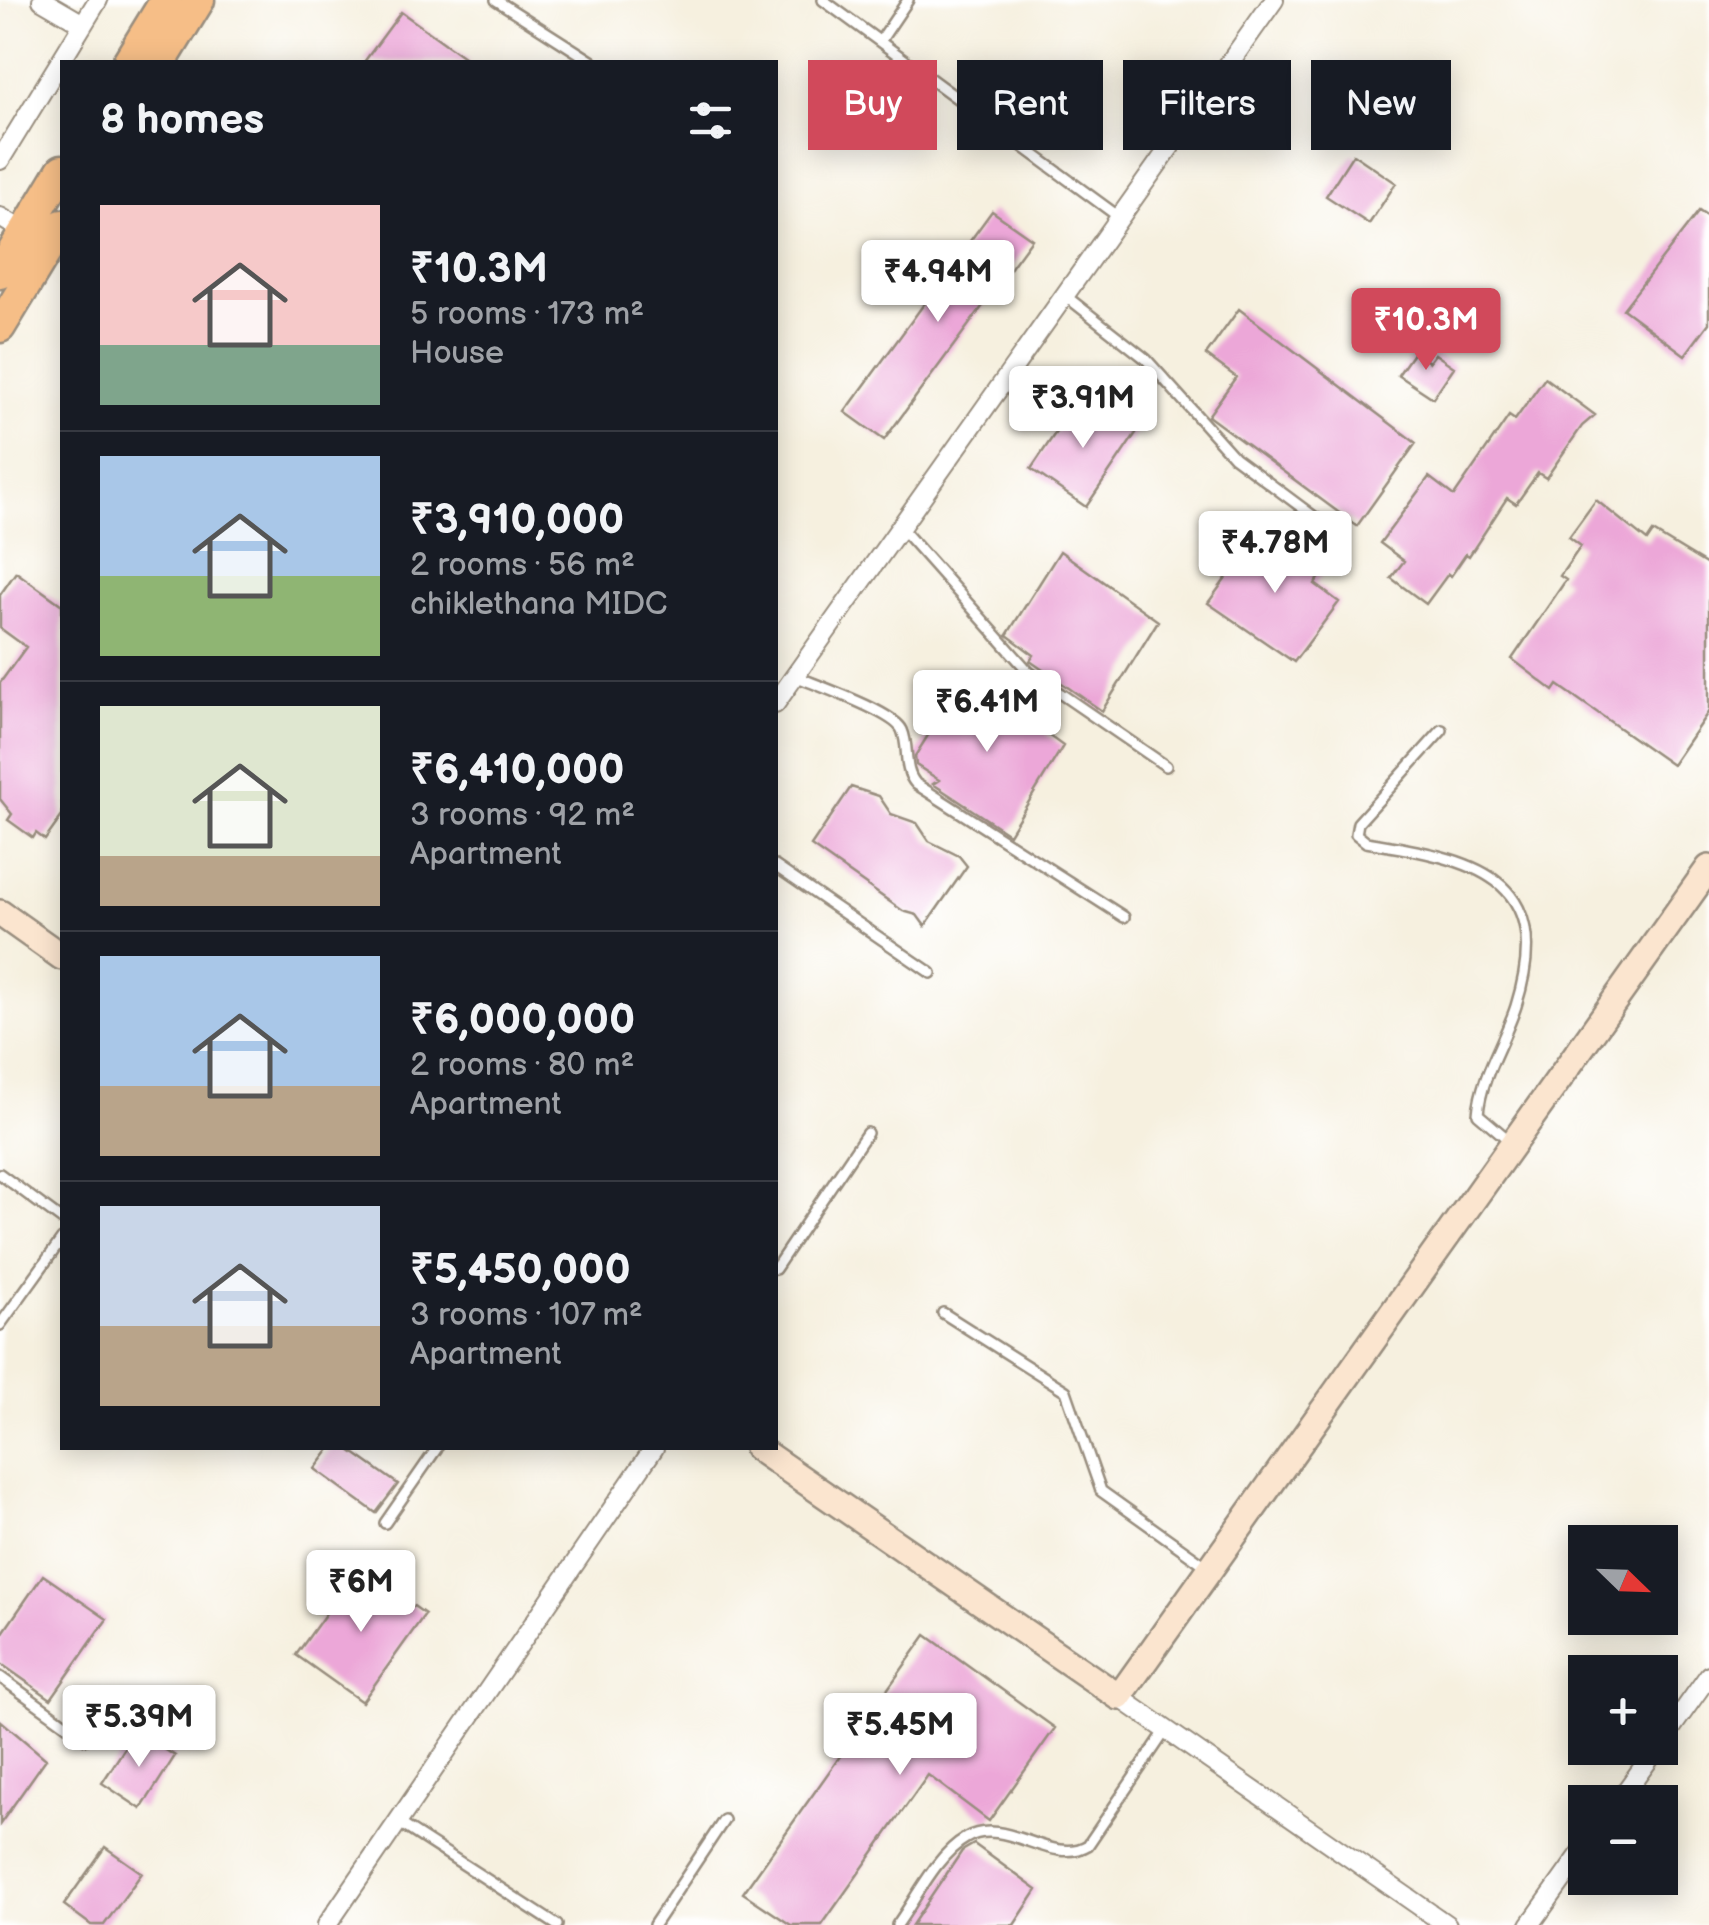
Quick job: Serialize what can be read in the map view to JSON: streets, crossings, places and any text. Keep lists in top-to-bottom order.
{
  "north": "bottom right",
  "page": {
    "chip": [
      "Buy",
      "Rent",
      "Filters",
      "New"
    ],
    "heading": "8 homes",
    "list": [
      {
        "name": "₹10.3M",
        "note": "5 rooms · 173 m² · House"
      },
      {
        "name": "₹3,910,000",
        "note": "2 rooms · 56 m² · chiklethana MIDC"
      },
      {
        "name": "₹6,410,000",
        "note": "3 rooms · 92 m² · Apartment"
      },
      {
        "name": "₹6,000,000",
        "note": "2 rooms · 80 m² · Apartment"
      },
      {
        "name": "₹5,450,000",
        "note": "3 rooms · 107 m² · Apartment"
      }
    ],
    "price": [
      "₹4.94M",
      "₹10.3M",
      "₹3.91M",
      "₹4.78M",
      "₹6.41M",
      "₹6M",
      "₹5.39M",
      "₹5.45M"
    ],
    "map_buttons": ["+", "−"]
  }
}
